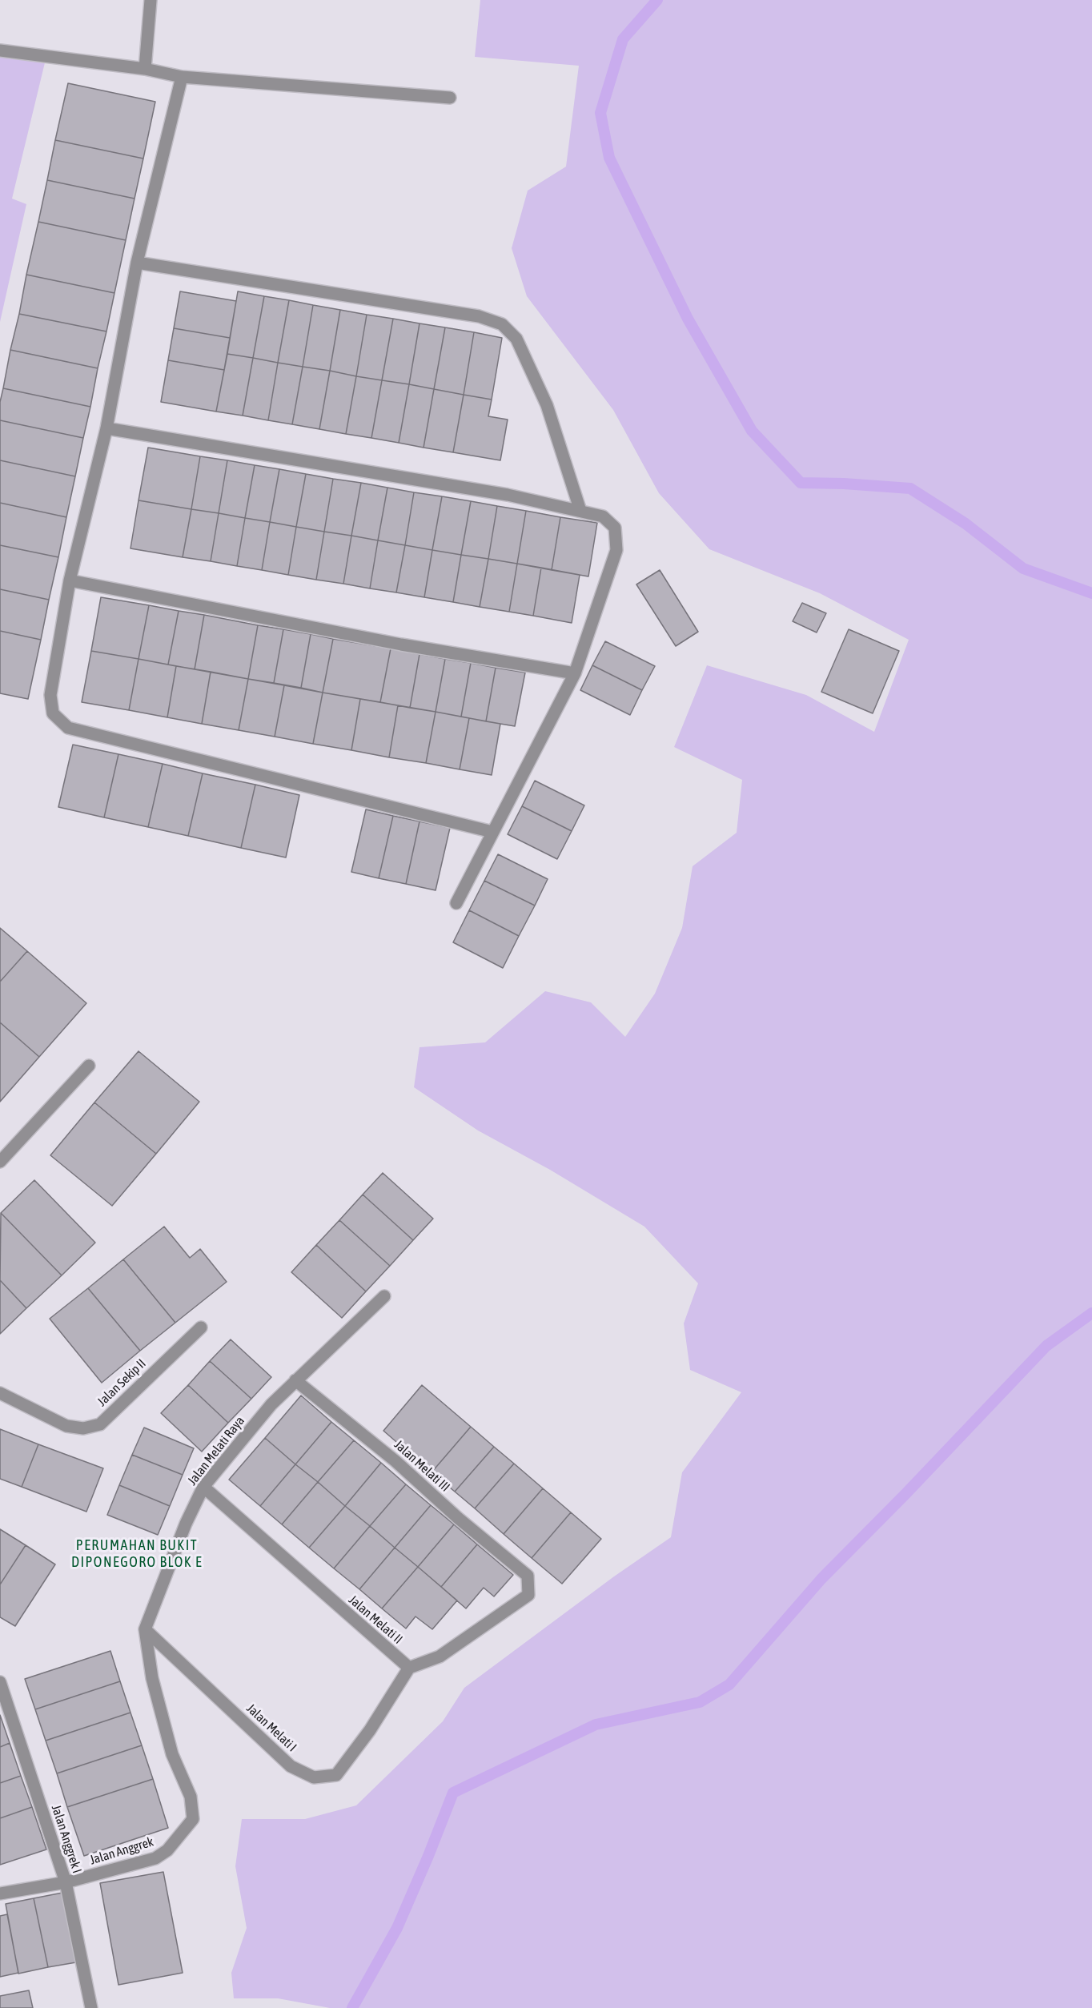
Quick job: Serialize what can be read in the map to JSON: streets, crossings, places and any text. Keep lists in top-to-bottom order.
{
  "streets": {
    "street": [
      "Jalan Sekip II",
      "Jalan Melati Raya",
      "Jalan Melati III",
      "Jalan Melati II",
      "Jalan Melati I",
      "Jalan Anggrek I",
      "Jalan Anggrek"
    ]
  },
  "crossings": [
    ["Jalan Melati Raya", "Jalan Melati III"],
    ["Jalan Melati Raya", "Jalan Melati II"],
    ["Jalan Melati Raya", "Jalan Melati I"],
    ["Jalan Melati Raya", "Jalan Anggrek"],
    ["Jalan Melati III", "Jalan Melati II"],
    ["Jalan Melati III", "Jalan Melati I"],
    ["Jalan Melati II", "Jalan Melati I"],
    ["Jalan Anggrek I", "Jalan Anggrek"]
  ],
  "districts": ["PERUMAHAN BUKIT DIPONEGORO BLOK E"]
}
